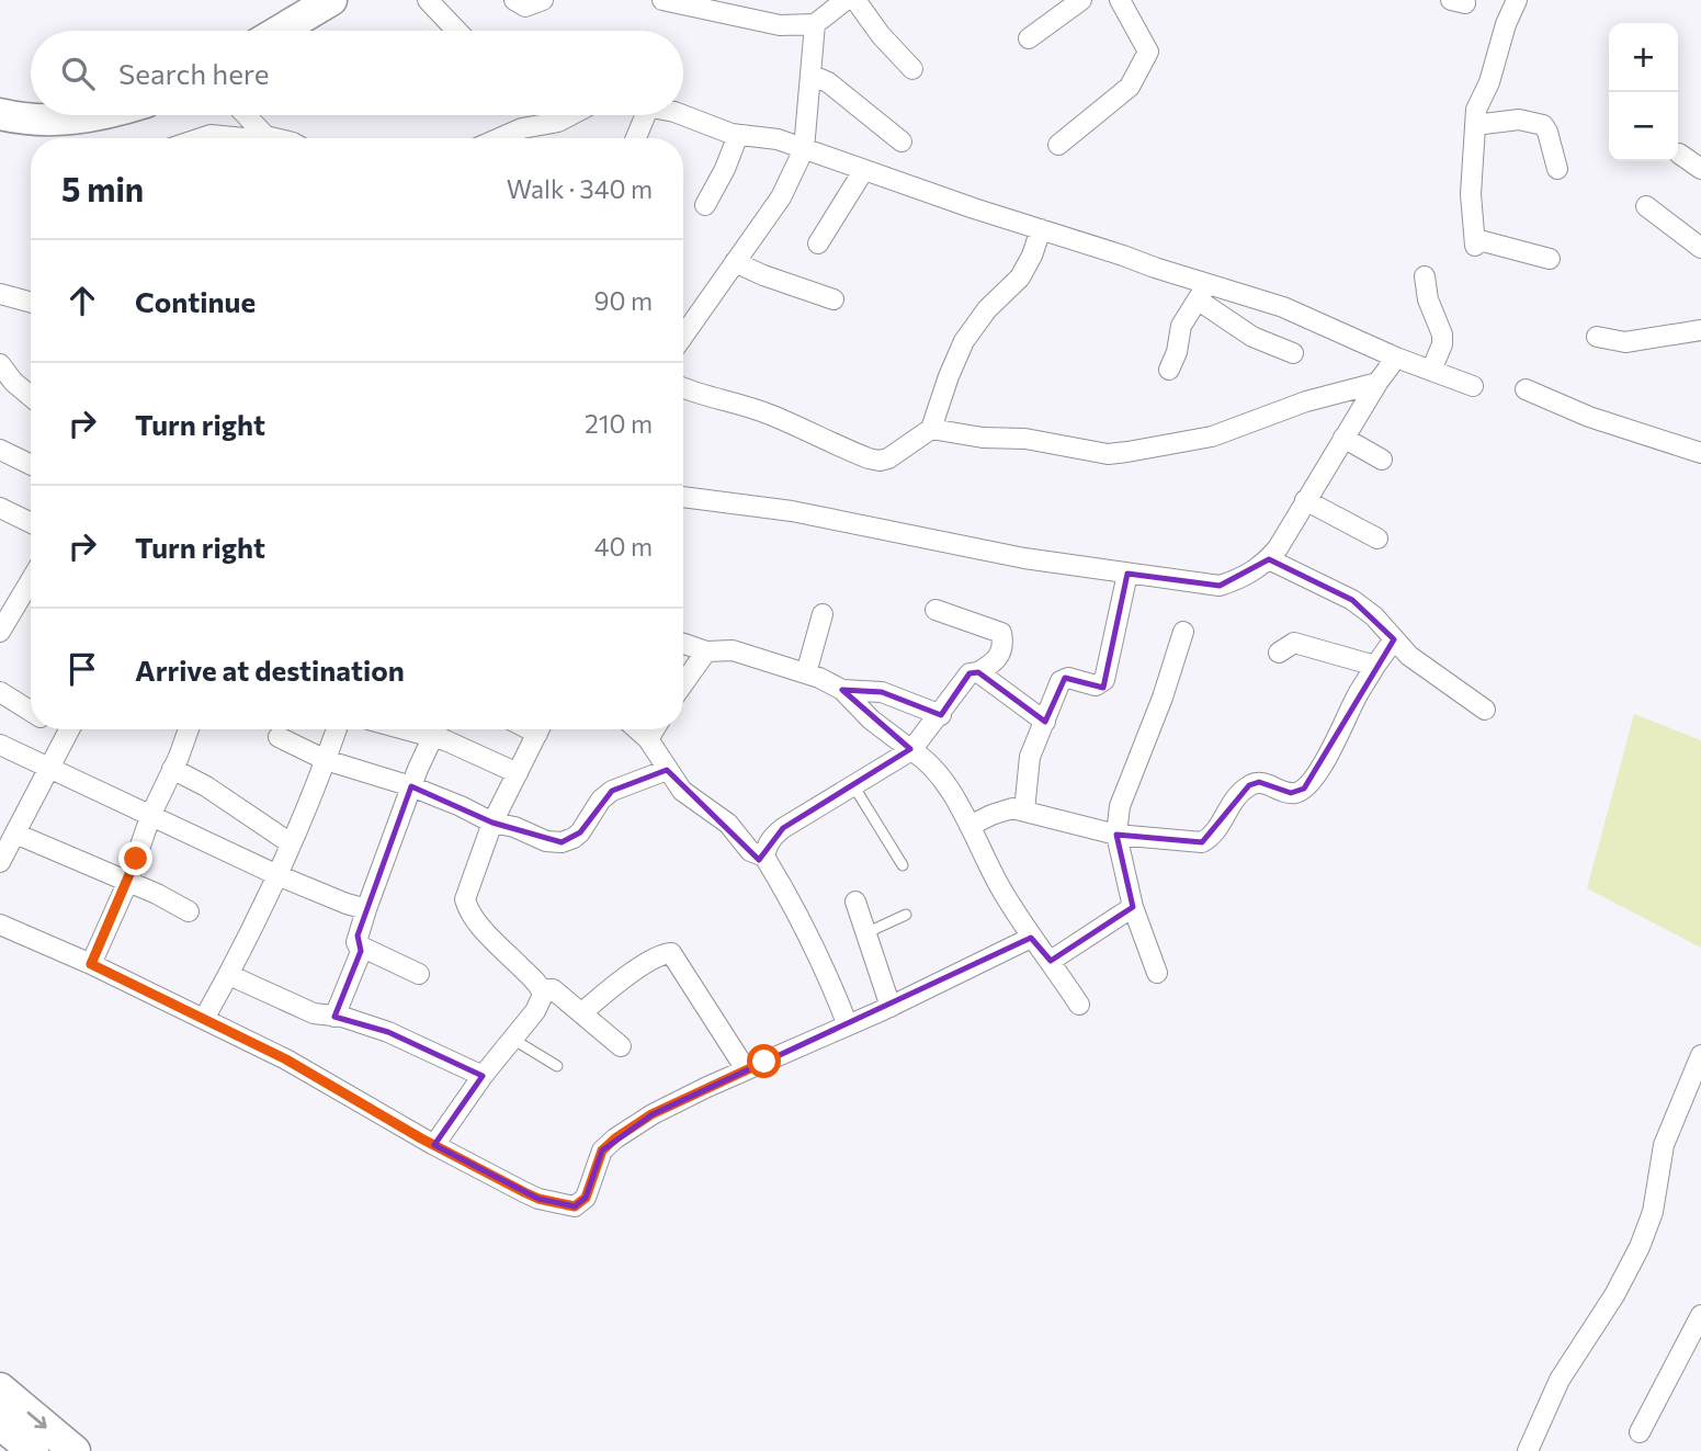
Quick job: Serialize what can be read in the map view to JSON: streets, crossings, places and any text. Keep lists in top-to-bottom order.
{
  "page": {
    "map_buttons": ["+", "−"],
    "search": "Search here",
    "heading": ["5 min", "Walk · 340 m"],
    "list": [
      ["Continue", "90 m"],
      ["Turn right", "210 m"],
      ["Turn right", "40 m"],
      "Arrive at destination"
    ]
  }
}
